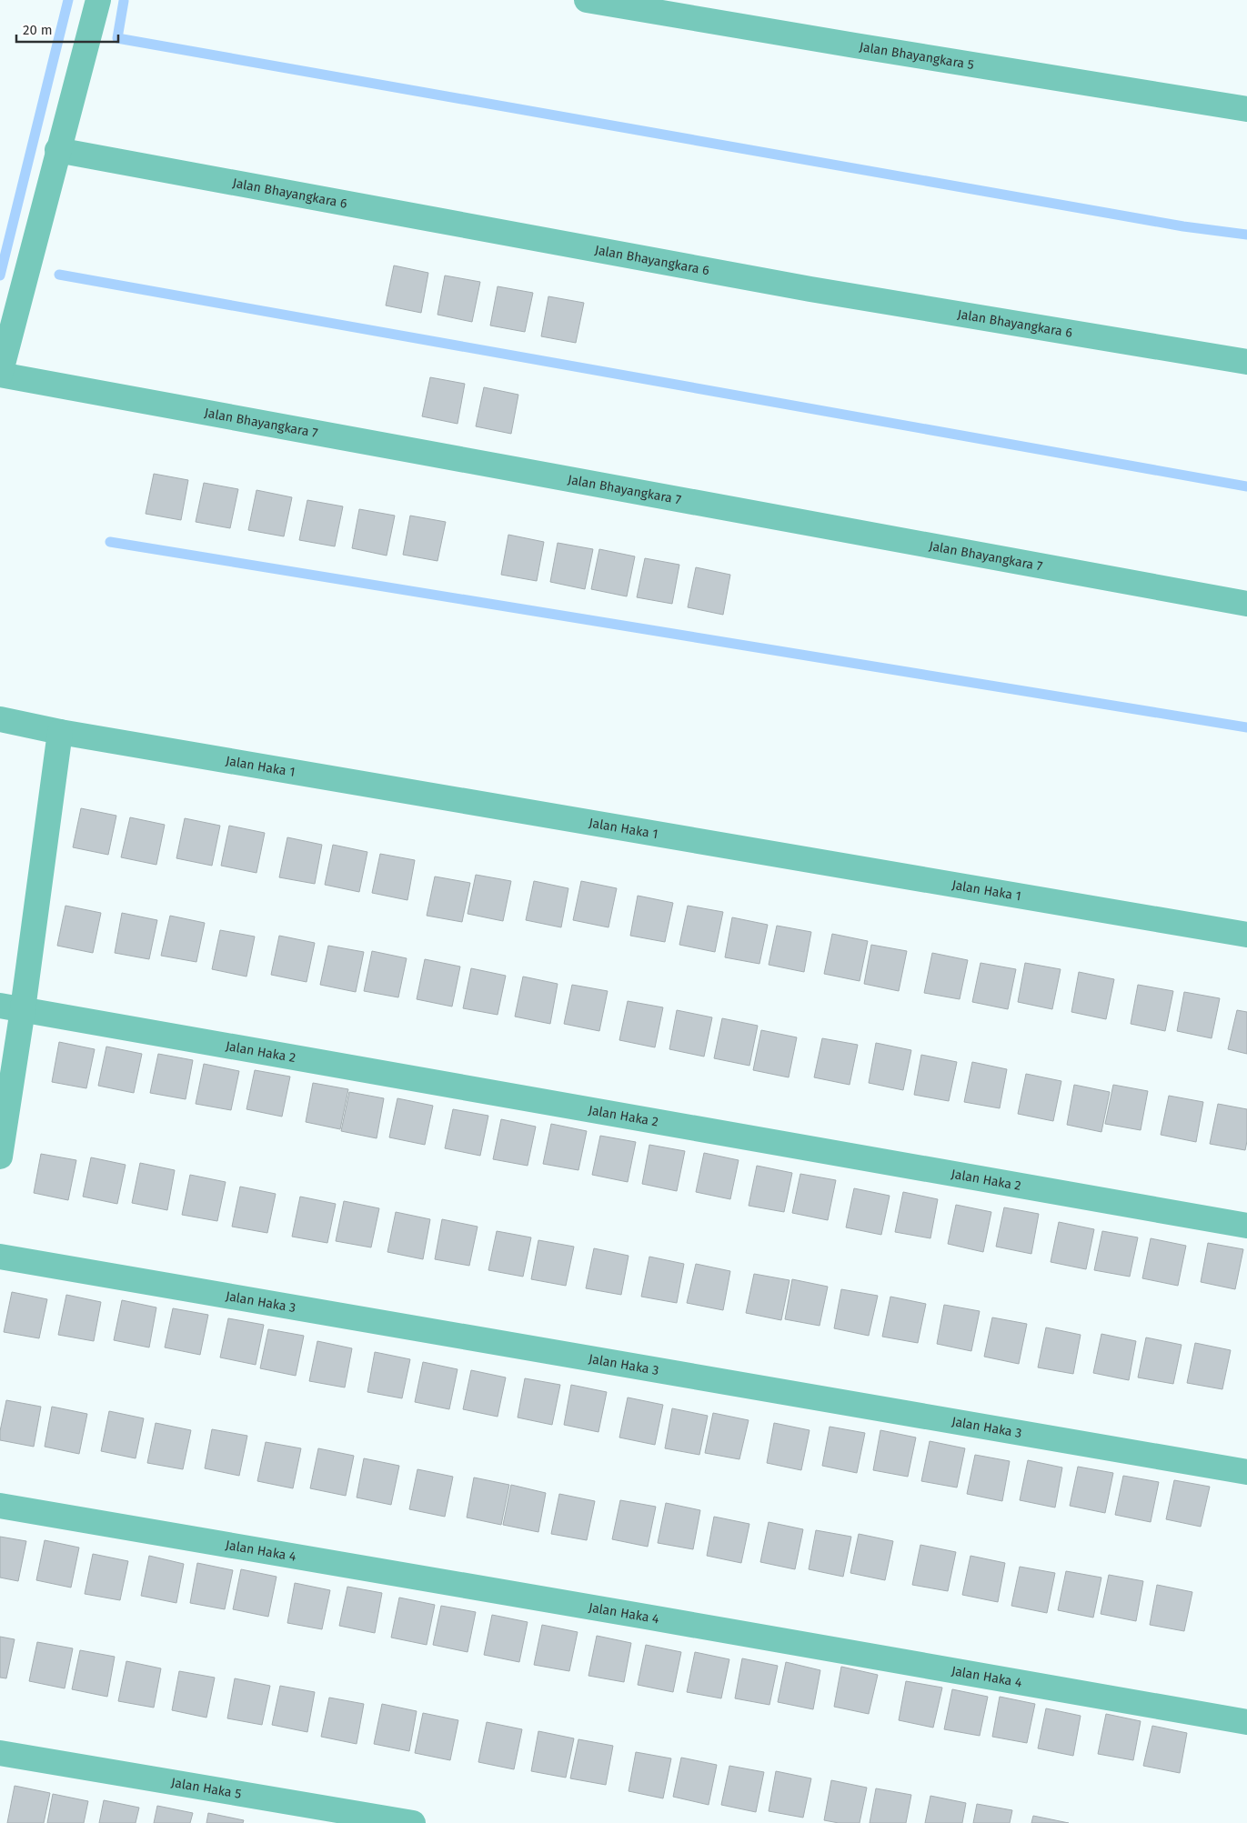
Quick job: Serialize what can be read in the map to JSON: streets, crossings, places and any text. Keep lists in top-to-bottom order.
{
  "streets": {
    "street": [
      "Jalan Bhayangkara 5",
      "Jalan Bhayangkara 6",
      "Jalan Bhayangkara 7",
      "Jalan Haka 1",
      "Jalan Haka 2",
      "Jalan Haka 3",
      "Jalan Haka 4",
      "Jalan Haka 5"
    ]
  },
  "scale_bar": "20 m"
}
